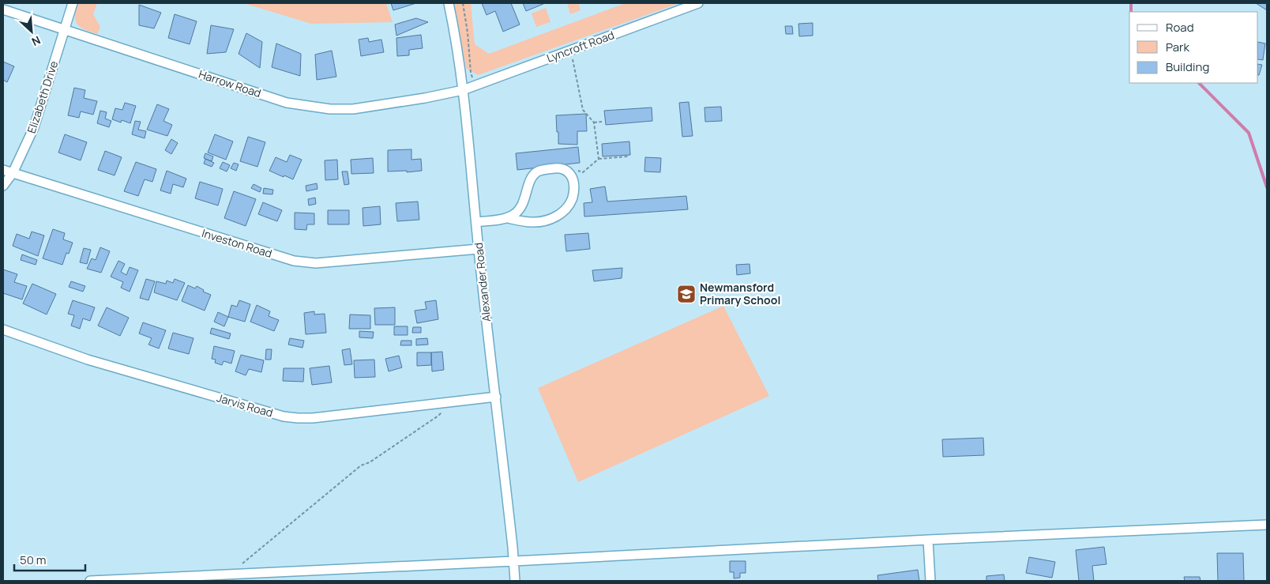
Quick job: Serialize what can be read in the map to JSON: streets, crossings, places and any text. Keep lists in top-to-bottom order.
{
  "streets": {
    "street": [
      "Lyncroft Road",
      "Harrow Road",
      "Elizabeth Drive",
      "Investon Road",
      "Alexander Road",
      "Jarvis Road"
    ]
  },
  "crossings": [
    ["Lyncroft Road", "Harrow Road"],
    ["Lyncroft Road", "Alexander Road"],
    ["Harrow Road", "Elizabeth Drive"],
    ["Harrow Road", "Alexander Road"],
    ["Elizabeth Drive", "Investon Road"],
    ["Investon Road", "Alexander Road"],
    ["Alexander Road", "Jarvis Road"]
  ],
  "places": {
    "school or university": ["Newmansford Primary School"]
  },
  "legend": ["Road", "Park", "Building"],
  "scale_bar": "50 m",
  "north": "bottom right"
}
